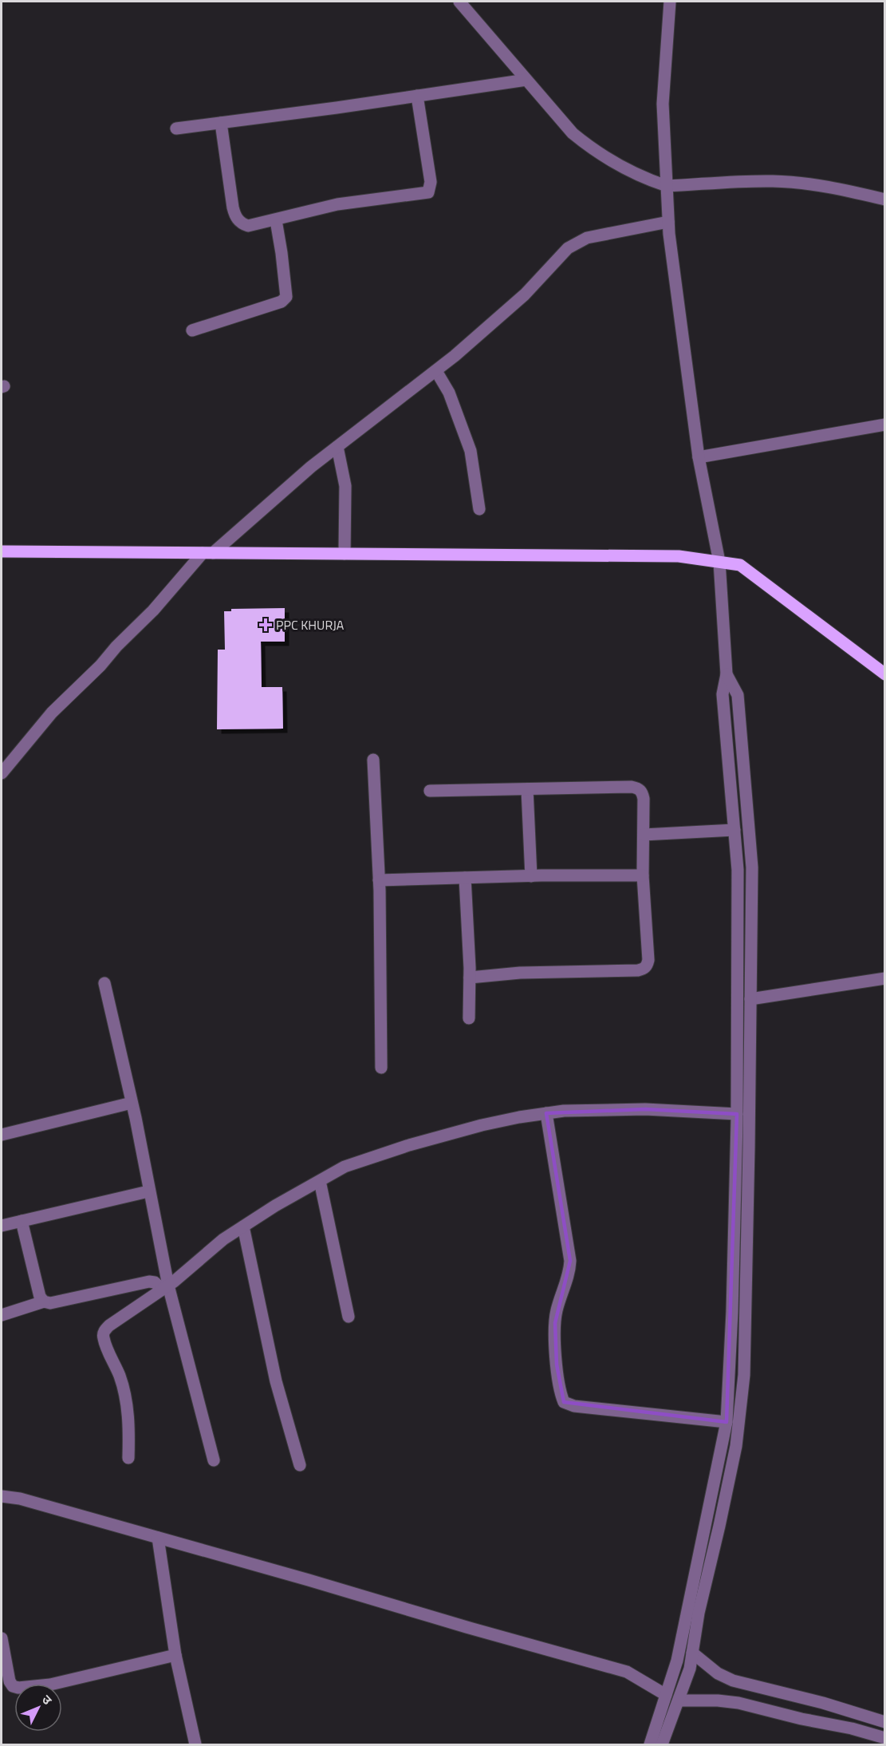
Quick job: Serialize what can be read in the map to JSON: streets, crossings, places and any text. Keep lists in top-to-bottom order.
{
  "places": {
    "health": ["PPC KHURJA"]
  },
  "north": "top right"
}
